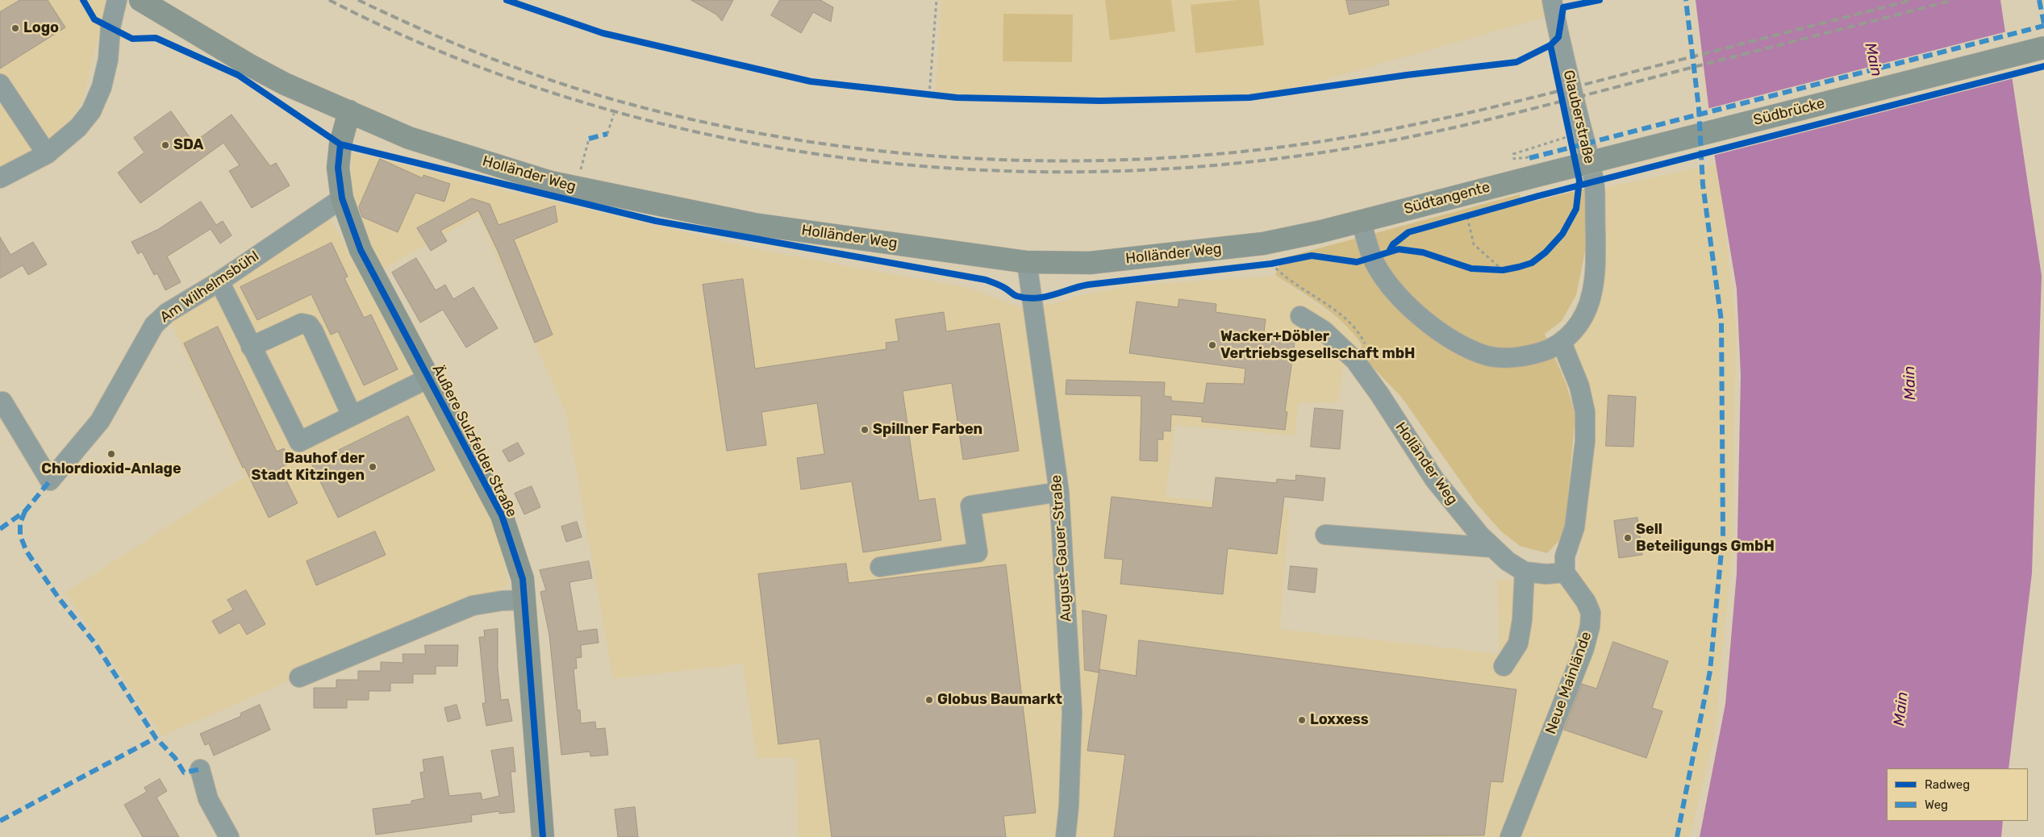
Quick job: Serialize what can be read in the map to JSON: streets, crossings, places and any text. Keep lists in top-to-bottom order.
{
  "streets": {
    "main road": [
      "Südbrücke",
      "Holländer Weg",
      "Südtangente",
      "Äußere Sulzfelder Straße"
    ],
    "street": [
      "Glauberstraße",
      "Am Wilhelmsbühl",
      "August-Gauer-Straße",
      "Neue Mainlände"
    ]
  },
  "crossings": [
    ["Südbrücke", "Südtangente"],
    ["Glauberstraße", "Holländer Weg"],
    ["Glauberstraße", "Südtangente"],
    ["Holländer Weg", "Südtangente"],
    ["Holländer Weg", "Äußere Sulzfelder Straße"],
    ["Holländer Weg", "August-Gauer-Straße"],
    ["Holländer Weg", "Neue Mainlände"],
    ["Am Wilhelmsbühl", "Äußere Sulzfelder Straße"]
  ],
  "water": ["Main"],
  "places": [
    "Logo",
    "SDA",
    "Wacker+Döbler Vertriebsgesellschaft mbH",
    "Spillner Farben",
    "Chlordioxid-Anlage",
    "Bauhof der Stadt Kitzingen",
    "Sell Beteiligungs GmbH",
    "Globus Baumarkt",
    "Loxxess"
  ],
  "legend": ["Radweg", "Weg"]
}
